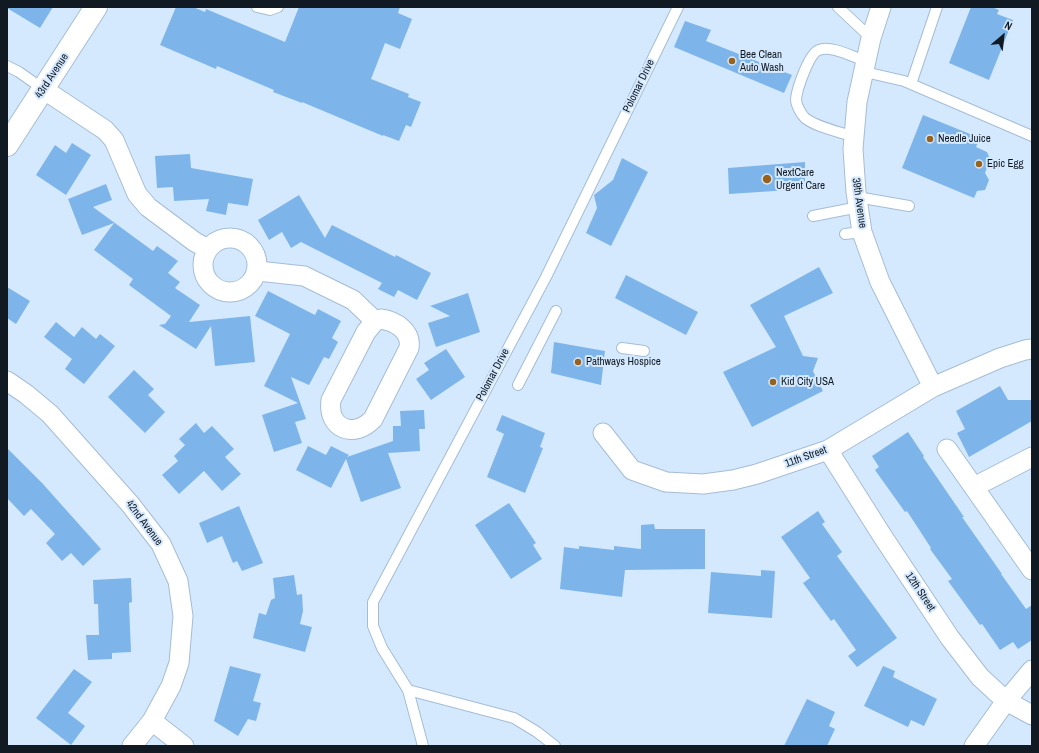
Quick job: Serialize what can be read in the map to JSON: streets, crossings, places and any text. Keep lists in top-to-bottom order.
{
  "streets": {
    "street": [
      "43rd Avenue",
      "39th Avenue",
      "11th Street",
      "42nd Avenue",
      "12th Street"
    ],
    "lane": ["Polomar Drive"]
  },
  "crossings": [
    ["39th Avenue", "11th Street"],
    ["11th Street", "12th Street"]
  ],
  "places": [
    "Bee Clean Auto Wash",
    "Needle Juice",
    "Epic Egg",
    "NextCare Urgent Care",
    "Pathways Hospice",
    "Kid City USA"
  ],
  "north": "top right"
}
